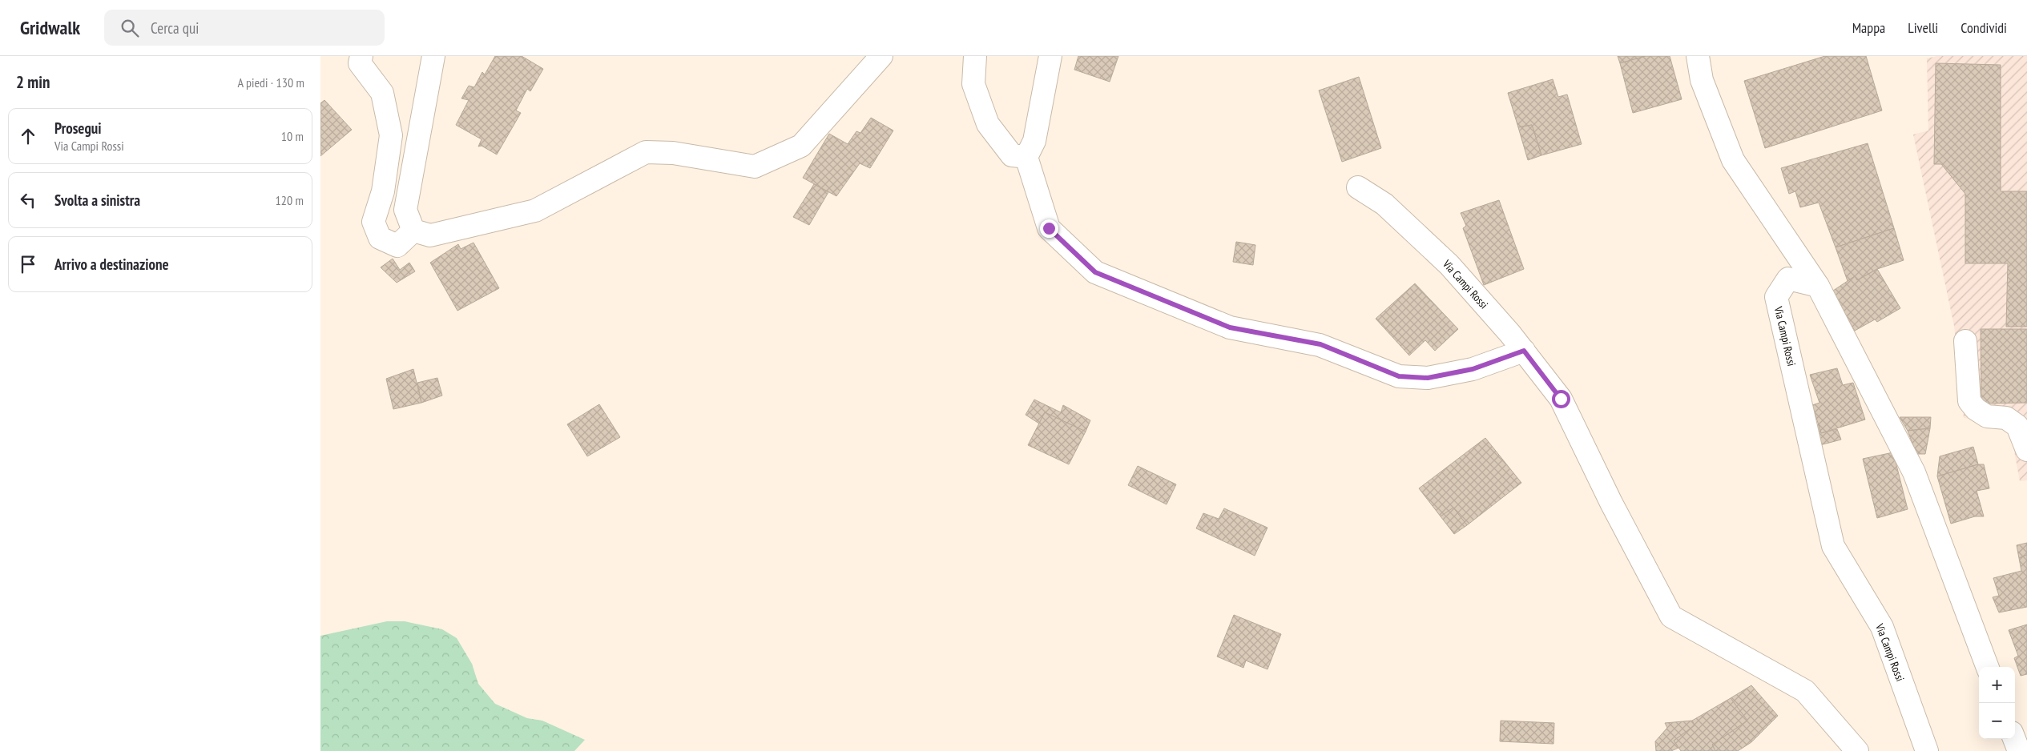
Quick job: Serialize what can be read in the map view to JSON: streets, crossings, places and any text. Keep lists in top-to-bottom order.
{
  "streets": {
    "street": ["Via Campi Rossi"]
  },
  "page": {
    "header": "Gridwalk",
    "search": "Cerca qui",
    "nav": ["Mappa", "Livelli", "Condividi"],
    "heading": ["2 min", "A piedi · 130 m"],
    "list": [
      ["Prosegui", "Via Campi Rossi", "10 m"],
      ["Svolta a sinistra", "120 m"],
      "Arrivo a destinazione"
    ],
    "map_buttons": ["+", "−"]
  }
}
